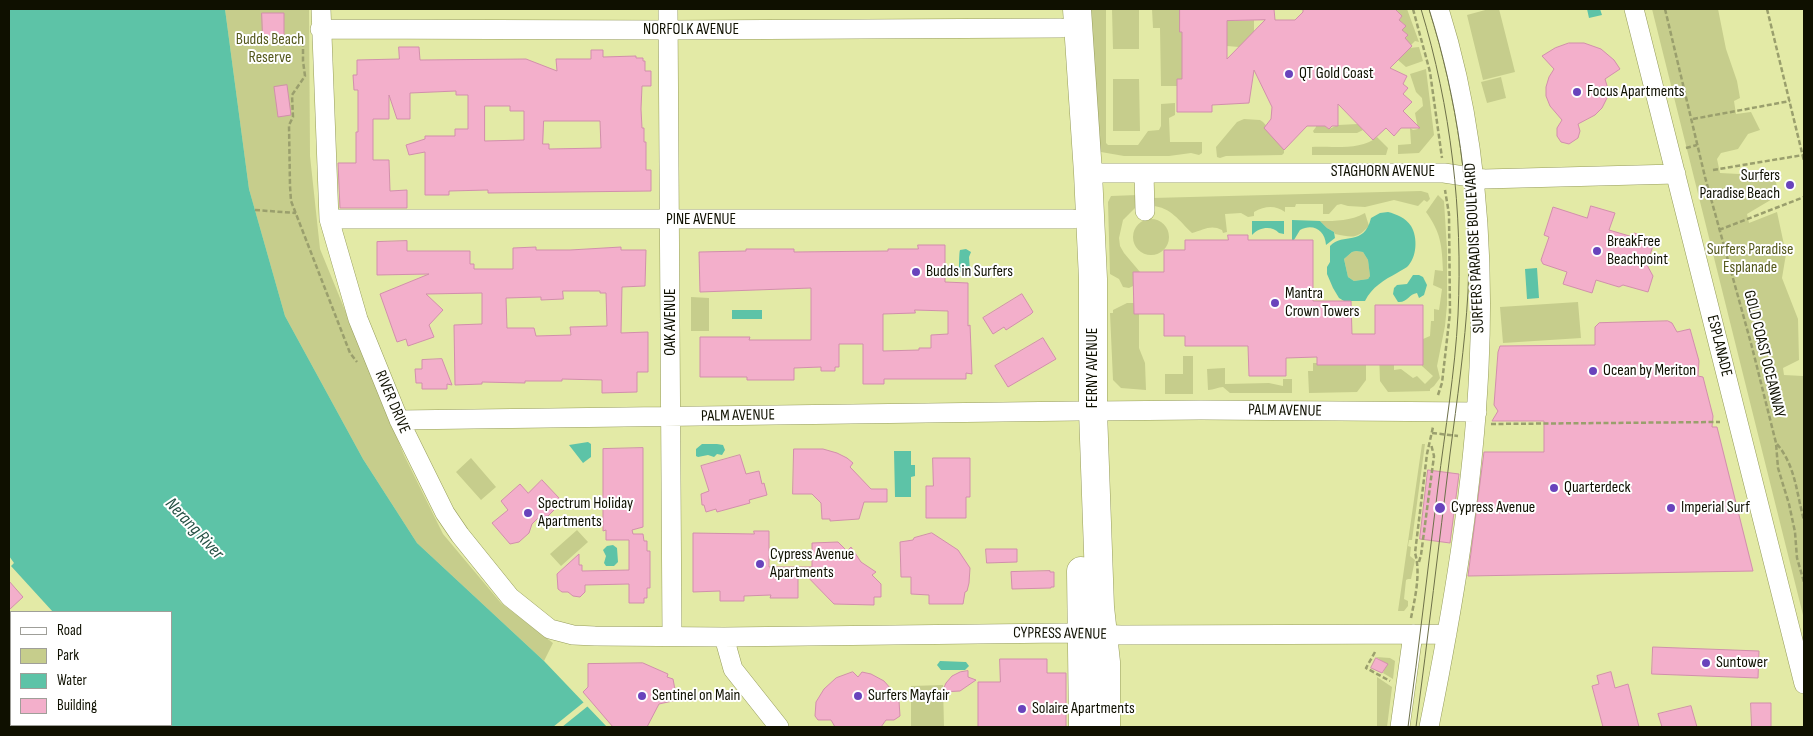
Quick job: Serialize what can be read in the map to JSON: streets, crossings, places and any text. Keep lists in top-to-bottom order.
{
  "streets": {
    "highway": ["FERNY AVENUE"],
    "street": [
      "NORFOLK AVENUE",
      "STAGHORN AVENUE",
      "PINE AVENUE",
      "SURFERS PARADISE BOULEVARD",
      "OAK AVENUE",
      "ESPLANADE",
      "RIVER DRIVE",
      "PALM AVENUE",
      "CYPRESS AVENUE"
    ],
    "path": ["GOLD COAST OCEANWAY"]
  },
  "crossings": [
    ["NORFOLK AVENUE", "OAK AVENUE"],
    ["NORFOLK AVENUE", "FERNY AVENUE"],
    ["NORFOLK AVENUE", "RIVER DRIVE"],
    ["STAGHORN AVENUE", "SURFERS PARADISE BOULEVARD"],
    ["STAGHORN AVENUE", "ESPLANADE"],
    ["STAGHORN AVENUE", "FERNY AVENUE"],
    ["PINE AVENUE", "OAK AVENUE"],
    ["PINE AVENUE", "FERNY AVENUE"],
    ["PINE AVENUE", "RIVER DRIVE"],
    ["SURFERS PARADISE BOULEVARD", "PALM AVENUE"],
    ["SURFERS PARADISE BOULEVARD", "CYPRESS AVENUE"],
    ["OAK AVENUE", "RIVER DRIVE"],
    ["OAK AVENUE", "PALM AVENUE"],
    ["OAK AVENUE", "CYPRESS AVENUE"],
    ["FERNY AVENUE", "PALM AVENUE"],
    ["FERNY AVENUE", "CYPRESS AVENUE"],
    ["RIVER DRIVE", "PALM AVENUE"],
    ["RIVER DRIVE", "CYPRESS AVENUE"]
  ],
  "water": ["Nerang River"],
  "parks": ["Budds Beach Reserve", "Surfers Paradise Esplanade"],
  "places": [
    "QT Gold Coast",
    "Focus Apartments",
    "Surfers Paradise Beach",
    "BreakFree Beachpoint",
    "Budds in Surfers",
    "Mantra Crown Towers",
    "Ocean by Meriton",
    "Quarterdeck",
    "Cypress Avenue",
    "Imperial Surf",
    "Spectrum Holiday Apartments",
    "Cypress Avenue Apartments",
    "Suntower",
    "Sentinel on Main",
    "Surfers Mayfair",
    "Solaire Apartments"
  ],
  "legend": [
    "Road",
    "Park",
    "Water",
    "Building"
  ]
}
